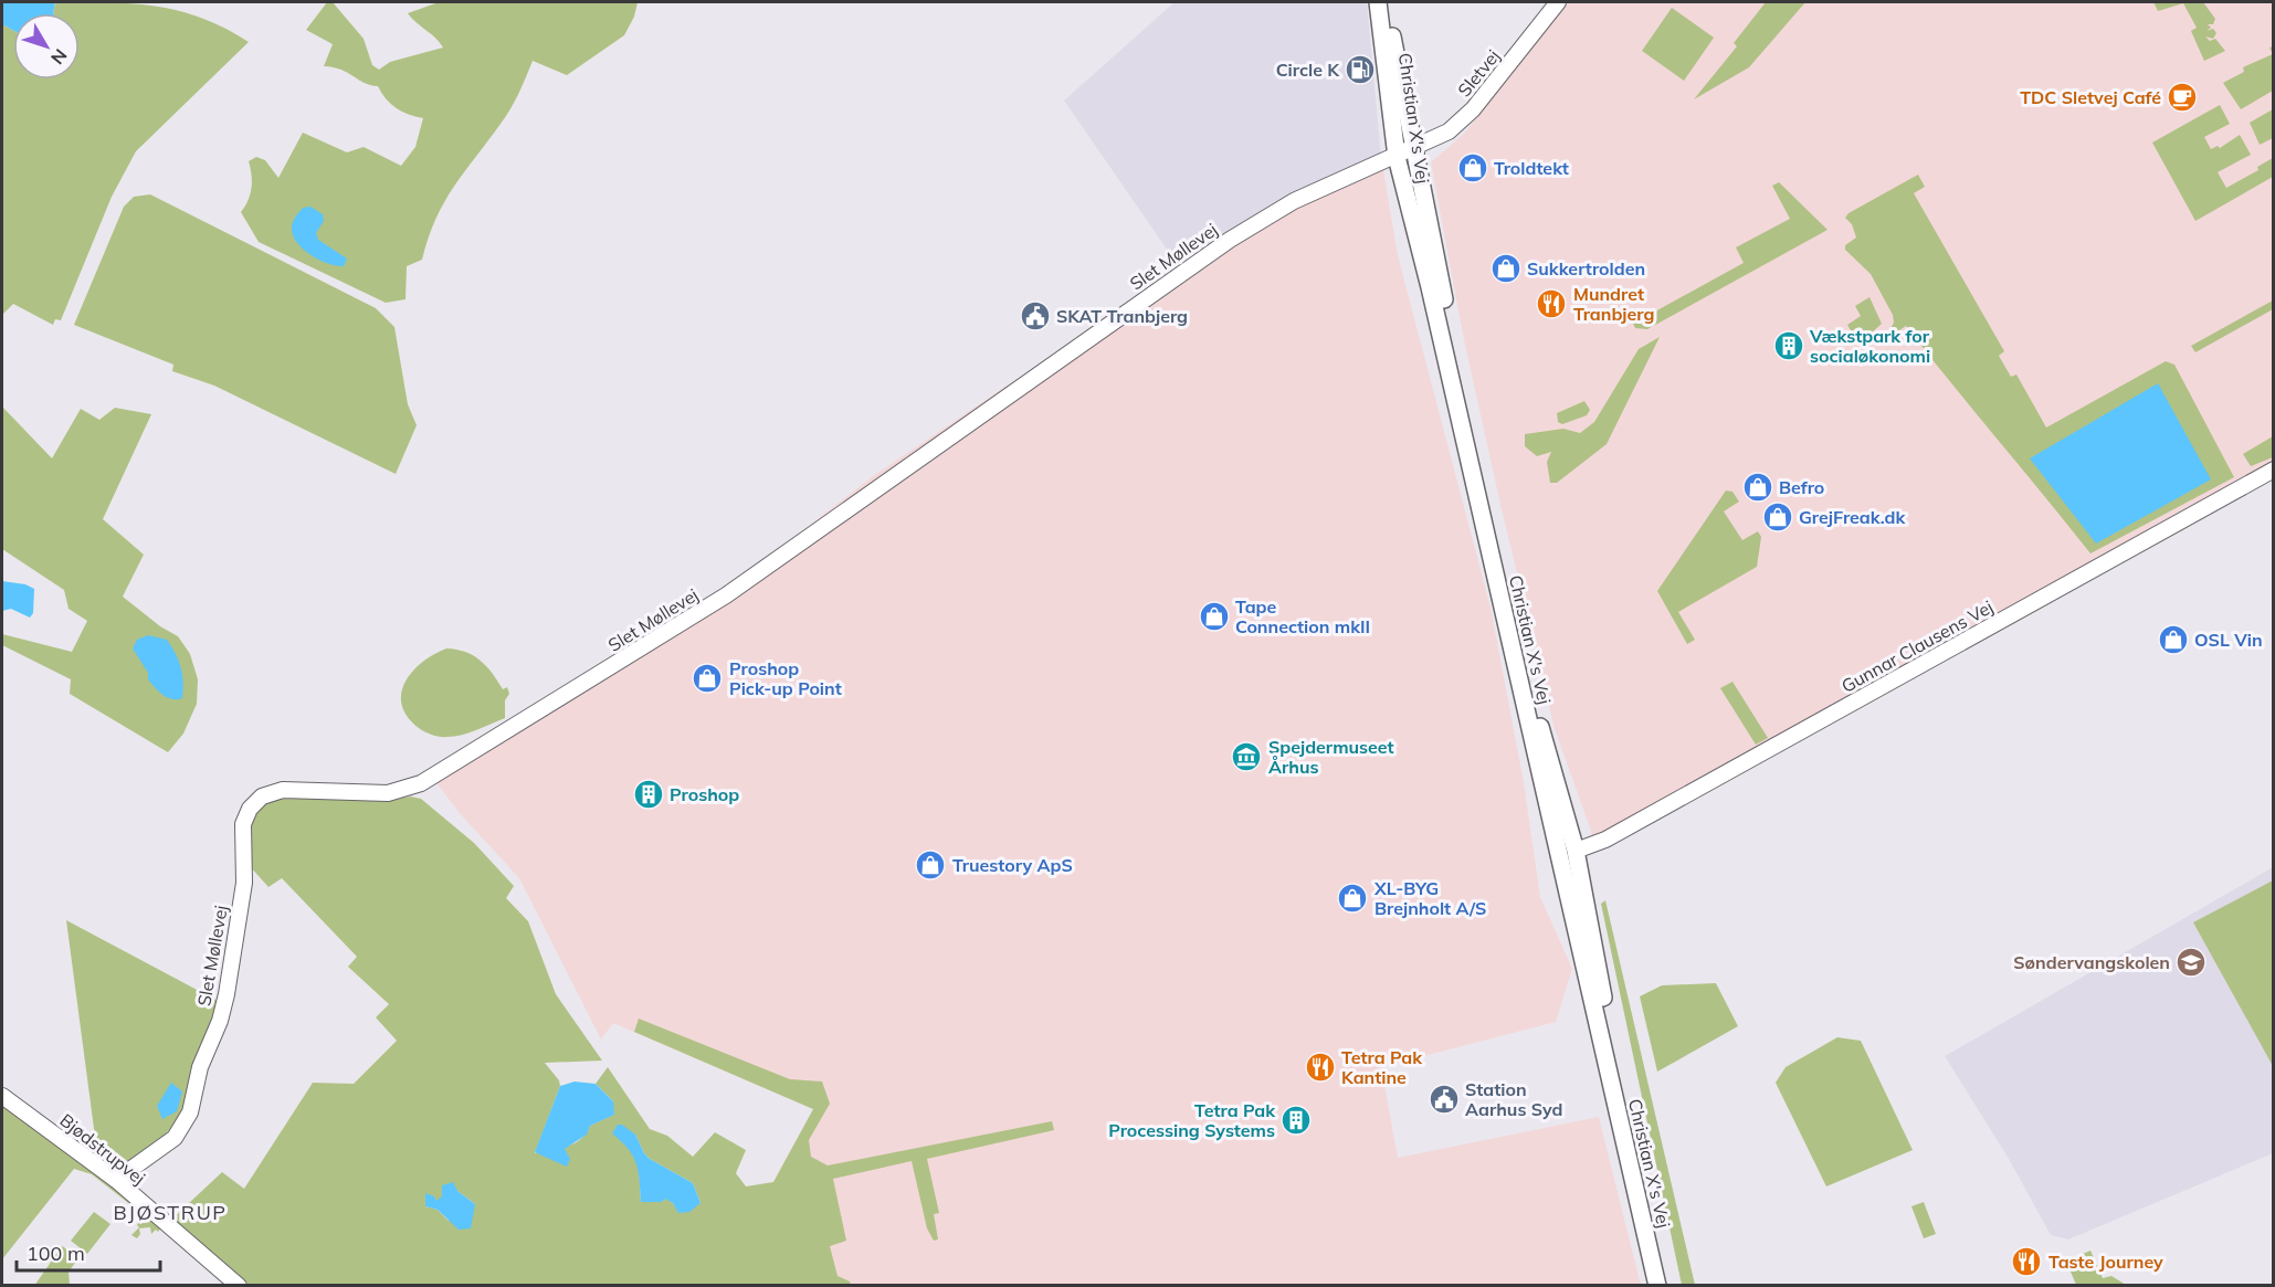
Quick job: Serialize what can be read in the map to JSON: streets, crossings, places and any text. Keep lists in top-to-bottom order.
{
  "streets": {
    "main road": ["Christian X's Vej"],
    "street": [
      "Sletvej",
      "Slet Møllevej",
      "Gunnar Clausens Vej",
      "Bjødstrupvej"
    ]
  },
  "crossings": [
    ["Sletvej", "Christian X's Vej"],
    ["Sletvej", "Slet Møllevej"],
    ["Christian X's Vej", "Slet Møllevej"],
    ["Christian X's Vej", "Gunnar Clausens Vej"],
    ["Slet Møllevej", "Bjødstrupvej"]
  ],
  "districts": ["BJØSTRUP"],
  "places": {
    "fuel station": ["Circle K"],
    "cafe": ["TDC Sletvej Café"],
    "shop": [
      "Troldtekt",
      "Sukkertrolden",
      "Befro",
      "GrejFreak.dk",
      "Tape Connection mkII",
      "OSL Vin",
      "Proshop Pick-up Point",
      "Truestory ApS",
      "XL-BYG Brejnholt A/S"
    ],
    "restaurant": ["Mundret Tranbjerg", "Tetra Pak Kantine", "Taste Journey"],
    "public building": ["SKAT Tranbjerg", "Station Aarhus Syd"],
    "building": ["Vækstpark for socialøkonomi", "Proshop", "Tetra Pak Processing Systems"],
    "museum": ["Spejdermuseet Århus"],
    "school or university": ["Søndervangskolen"]
  },
  "scale_bar": "100 m",
  "north": "bottom right"
}
